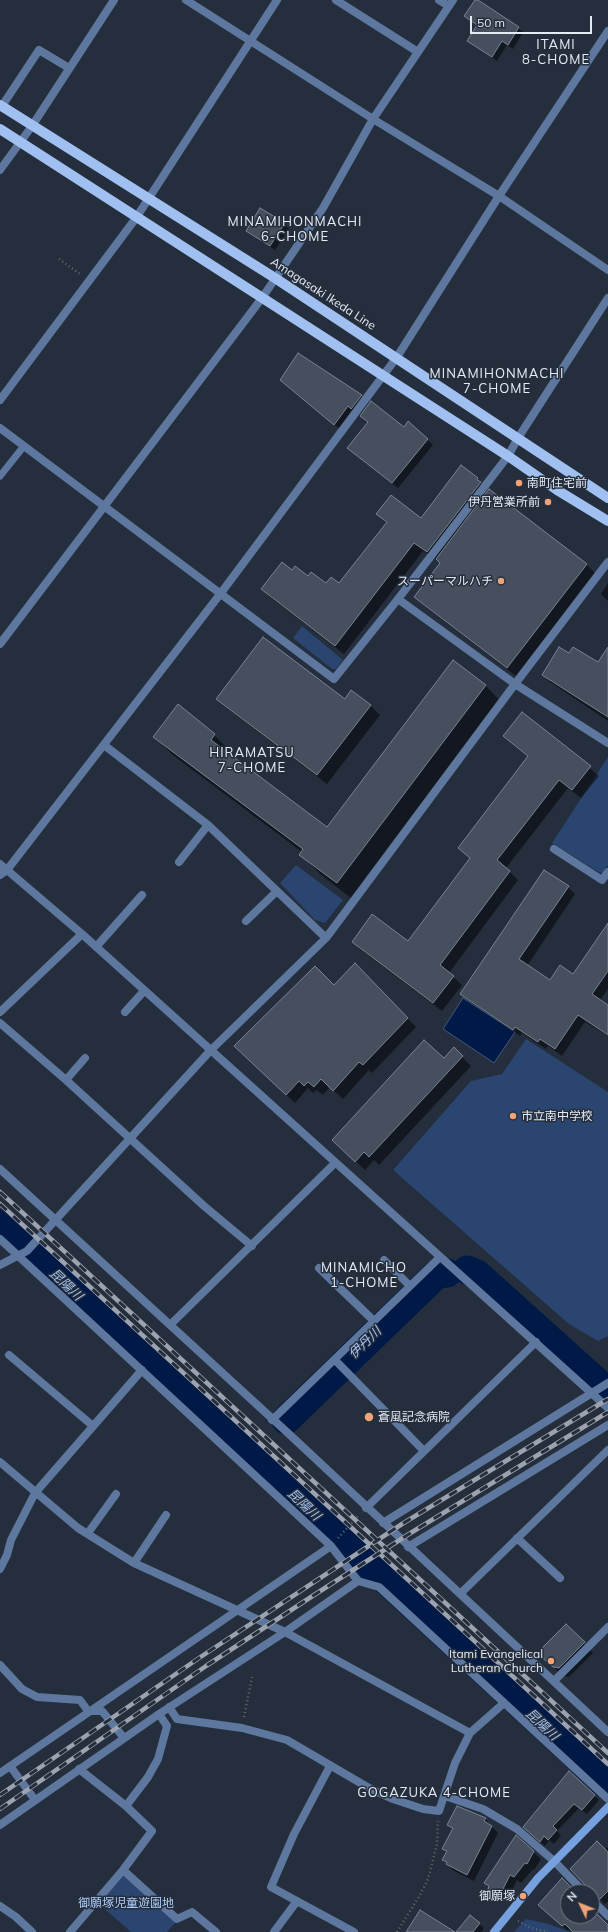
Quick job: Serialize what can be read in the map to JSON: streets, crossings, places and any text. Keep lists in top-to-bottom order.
{
  "streets": {
    "main road": ["Amagasaki Ikeda Line"]
  },
  "districts": [
    "ITAMI 8-CHOME",
    "MINAMIHONMACHI 6-CHOME",
    "MINAMIHONMACHI 7-CHOME",
    "HIRAMATSU 7-CHOME",
    "MINAMICHO 1-CHOME",
    "GOGAZUKA 4-CHOME"
  ],
  "water": ["昆陽川", "伊丹川"],
  "parks": ["御願塚児童遊園地"],
  "places": [
    "南町住宅前",
    "伊丹営業所前",
    "スーパーマルハチ",
    "市立南中学校",
    "蒼風記念病院",
    "Itami Evangelical Lutheran Church",
    "御願塚"
  ],
  "scale_bar": "50 m",
  "north": "top left"
}
